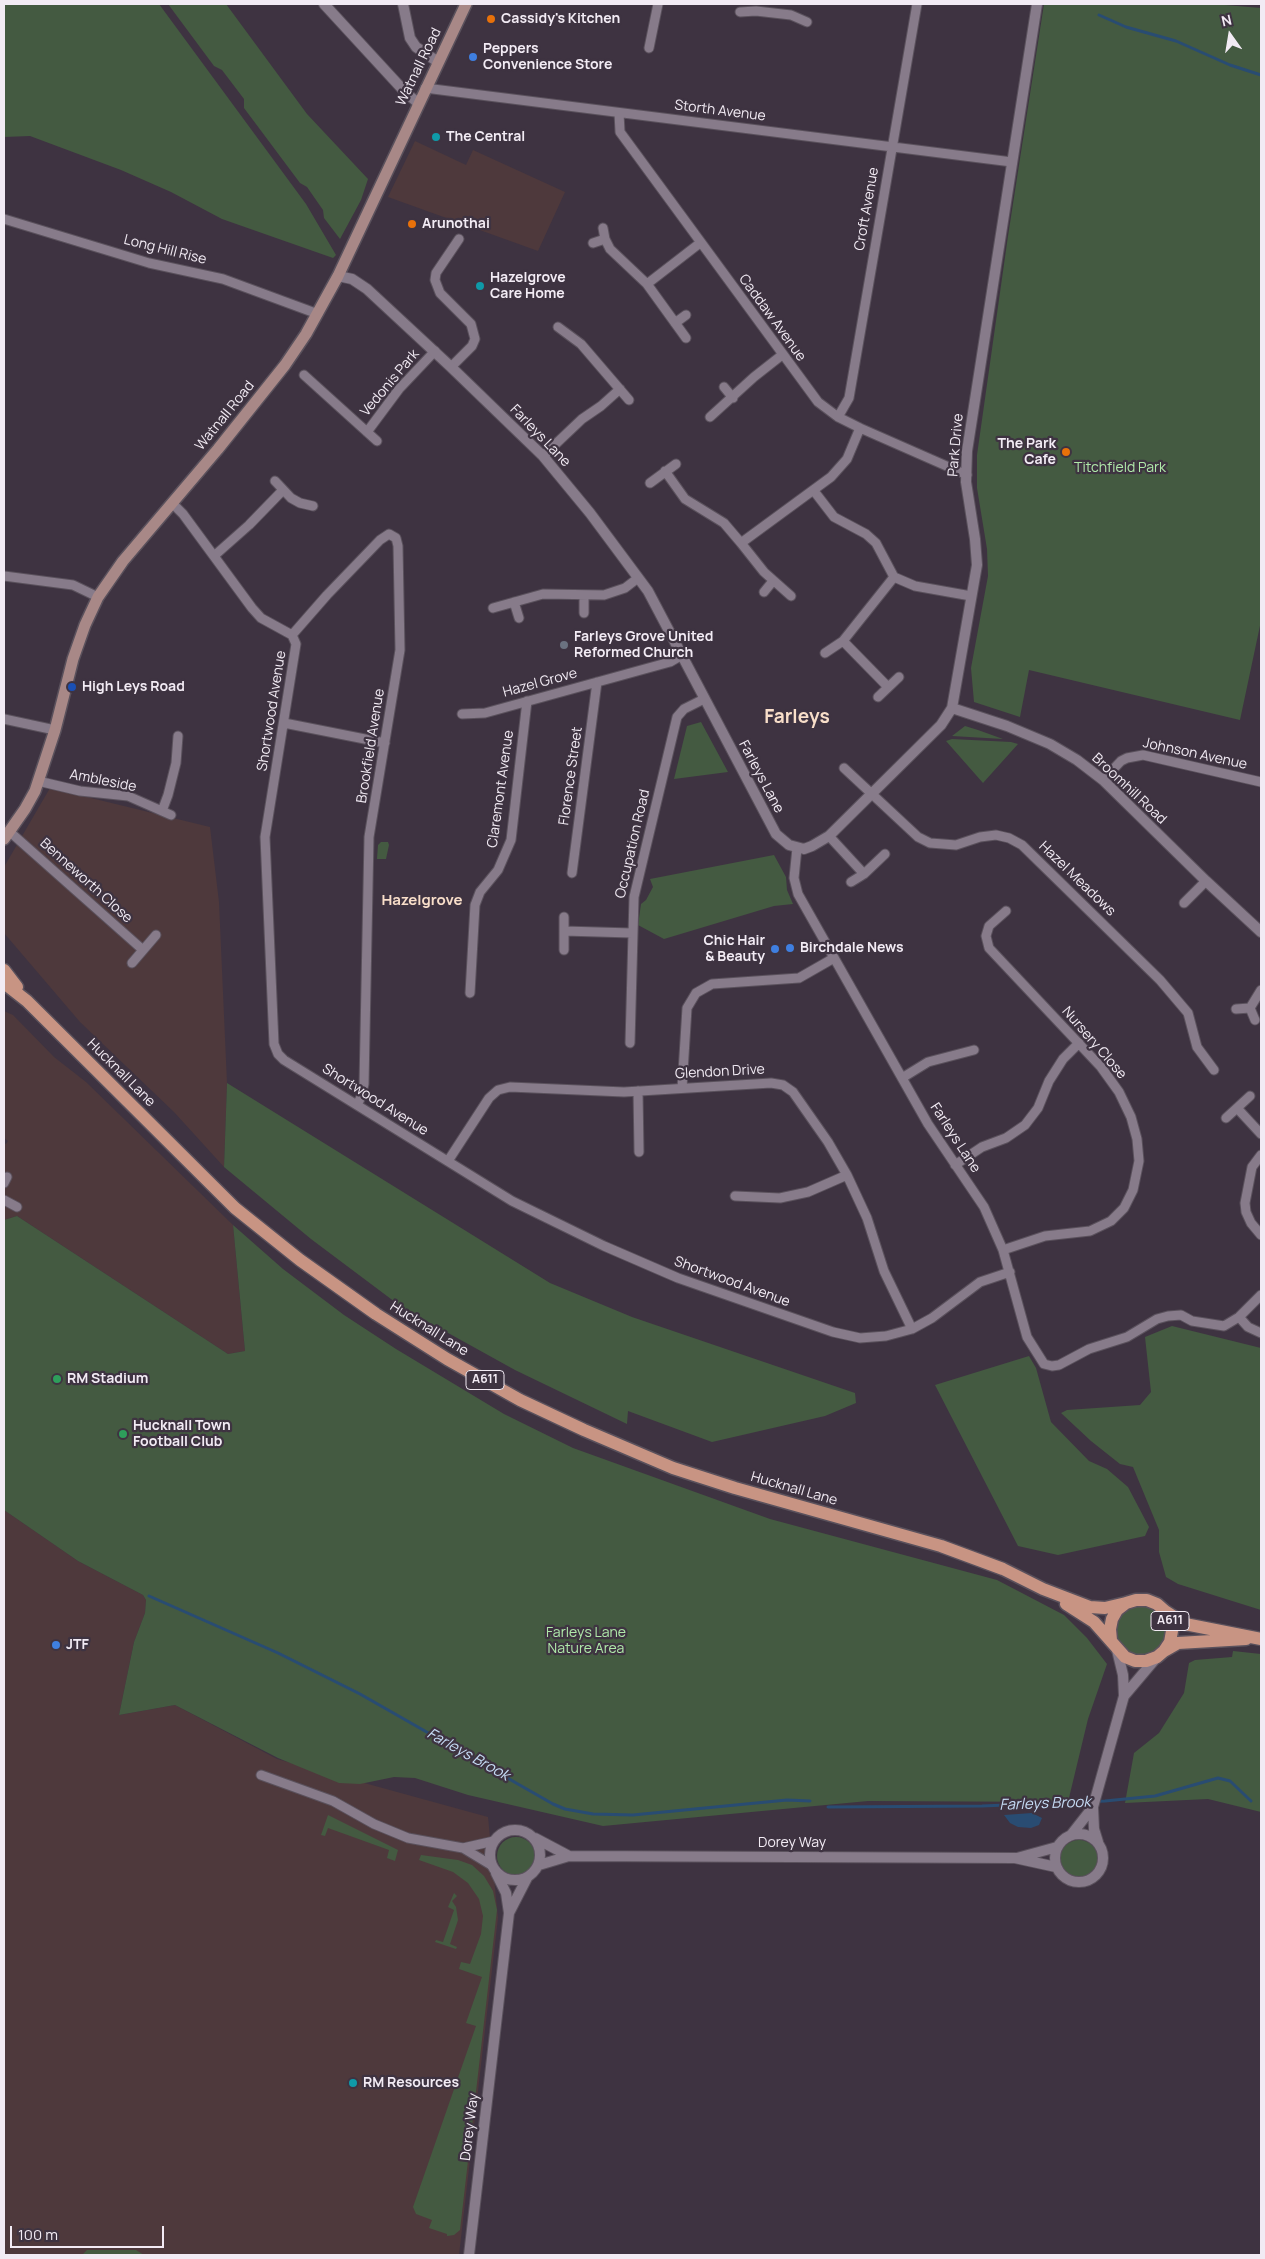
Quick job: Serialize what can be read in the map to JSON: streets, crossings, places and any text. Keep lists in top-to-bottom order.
{
  "streets": {
    "main road": ["Watnall Road", "Hucknall Lane", "A611"],
    "street": [
      "Storth Avenue",
      "Croft Avenue",
      "Long Hill Rise",
      "Caddaw Avenue",
      "Vedonis Park",
      "Farleys Lane",
      "Park Drive",
      "Hazel Grove",
      "Shortwood Avenue",
      "Brookfield Avenue",
      "Johnson Avenue",
      "Florence Street",
      "Ambleside",
      "Claremont Avenue",
      "Broomhill Road",
      "Occupation Road",
      "Hazel Meadows",
      "Benneworth Close",
      "Nursery Close",
      "Glendon Drive",
      "Dorey Way"
    ]
  },
  "crossings": [
    ["Watnall Road", "Storth Avenue"],
    ["Watnall Road", "Long Hill Rise"],
    ["Watnall Road", "Farleys Lane"],
    ["Watnall Road", "Shortwood Avenue"],
    ["Watnall Road", "Ambleside"],
    ["Watnall Road", "Benneworth Close"],
    ["Storth Avenue", "Croft Avenue"],
    ["Storth Avenue", "Caddaw Avenue"],
    ["Storth Avenue", "Park Drive"],
    ["Croft Avenue", "Caddaw Avenue"],
    ["Caddaw Avenue", "Park Drive"],
    ["Vedonis Park", "Farleys Lane"],
    ["Farleys Lane", "Park Drive"],
    ["Farleys Lane", "Hazel Grove"],
    ["Farleys Lane", "Shortwood Avenue"],
    ["Farleys Lane", "Occupation Road"],
    ["Farleys Lane", "Nursery Close"],
    ["Park Drive", "Broomhill Road"],
    ["Park Drive", "Hazel Meadows"],
    ["Hazel Grove", "Florence Street"],
    ["Hazel Grove", "Claremont Avenue"],
    ["Shortwood Avenue", "Brookfield Avenue"],
    ["Shortwood Avenue", "Glendon Drive"],
    ["Johnson Avenue", "Broomhill Road"],
    ["Hucknall Lane", "A611"]
  ],
  "districts": ["Farleys", "Hazelgrove"],
  "water": ["Farleys Brook"],
  "parks": ["Titchfield Park", "Farleys Lane Nature Area"],
  "places": [
    "Cassidy's Kitchen",
    "Peppers Convenience Store",
    "The Central",
    "Arunothai",
    "Hazelgrove Care Home",
    "The Park Cafe",
    "Farleys Grove United Reformed Church",
    "High Leys Road",
    "Birchdale News",
    "Chic Hair & Beauty",
    "RM Stadium",
    "Hucknall Town Football Club",
    "JTF",
    "RM Resources"
  ],
  "scale_bar": "100 m",
  "north": "top"
}
